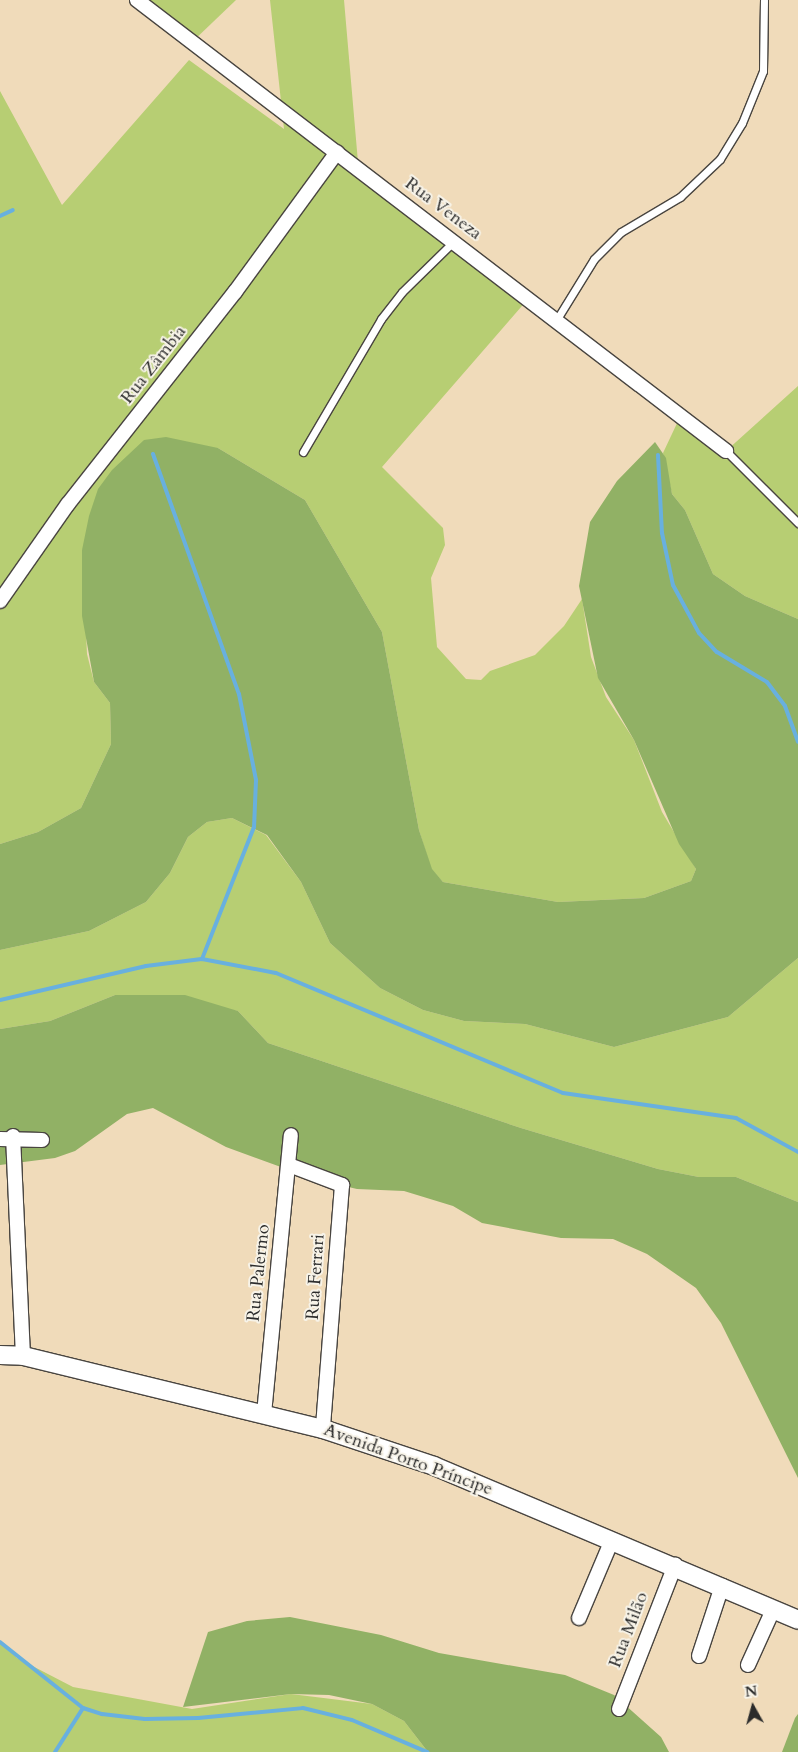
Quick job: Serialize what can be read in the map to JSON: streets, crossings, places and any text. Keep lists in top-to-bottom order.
{
  "streets": {
    "street": [
      "Rua Veneza",
      "Rua Zâmbia",
      "Rua Palermo",
      "Rua Ferrari",
      "Avenida Porto Príncipe",
      "Rua Milão"
    ]
  },
  "crossings": [
    ["Rua Veneza", "Rua Zâmbia"],
    ["Rua Palermo", "Rua Ferrari"],
    ["Rua Palermo", "Avenida Porto Príncipe"],
    ["Rua Ferrari", "Avenida Porto Príncipe"],
    ["Avenida Porto Príncipe", "Rua Milão"]
  ],
  "north": "top"
}
